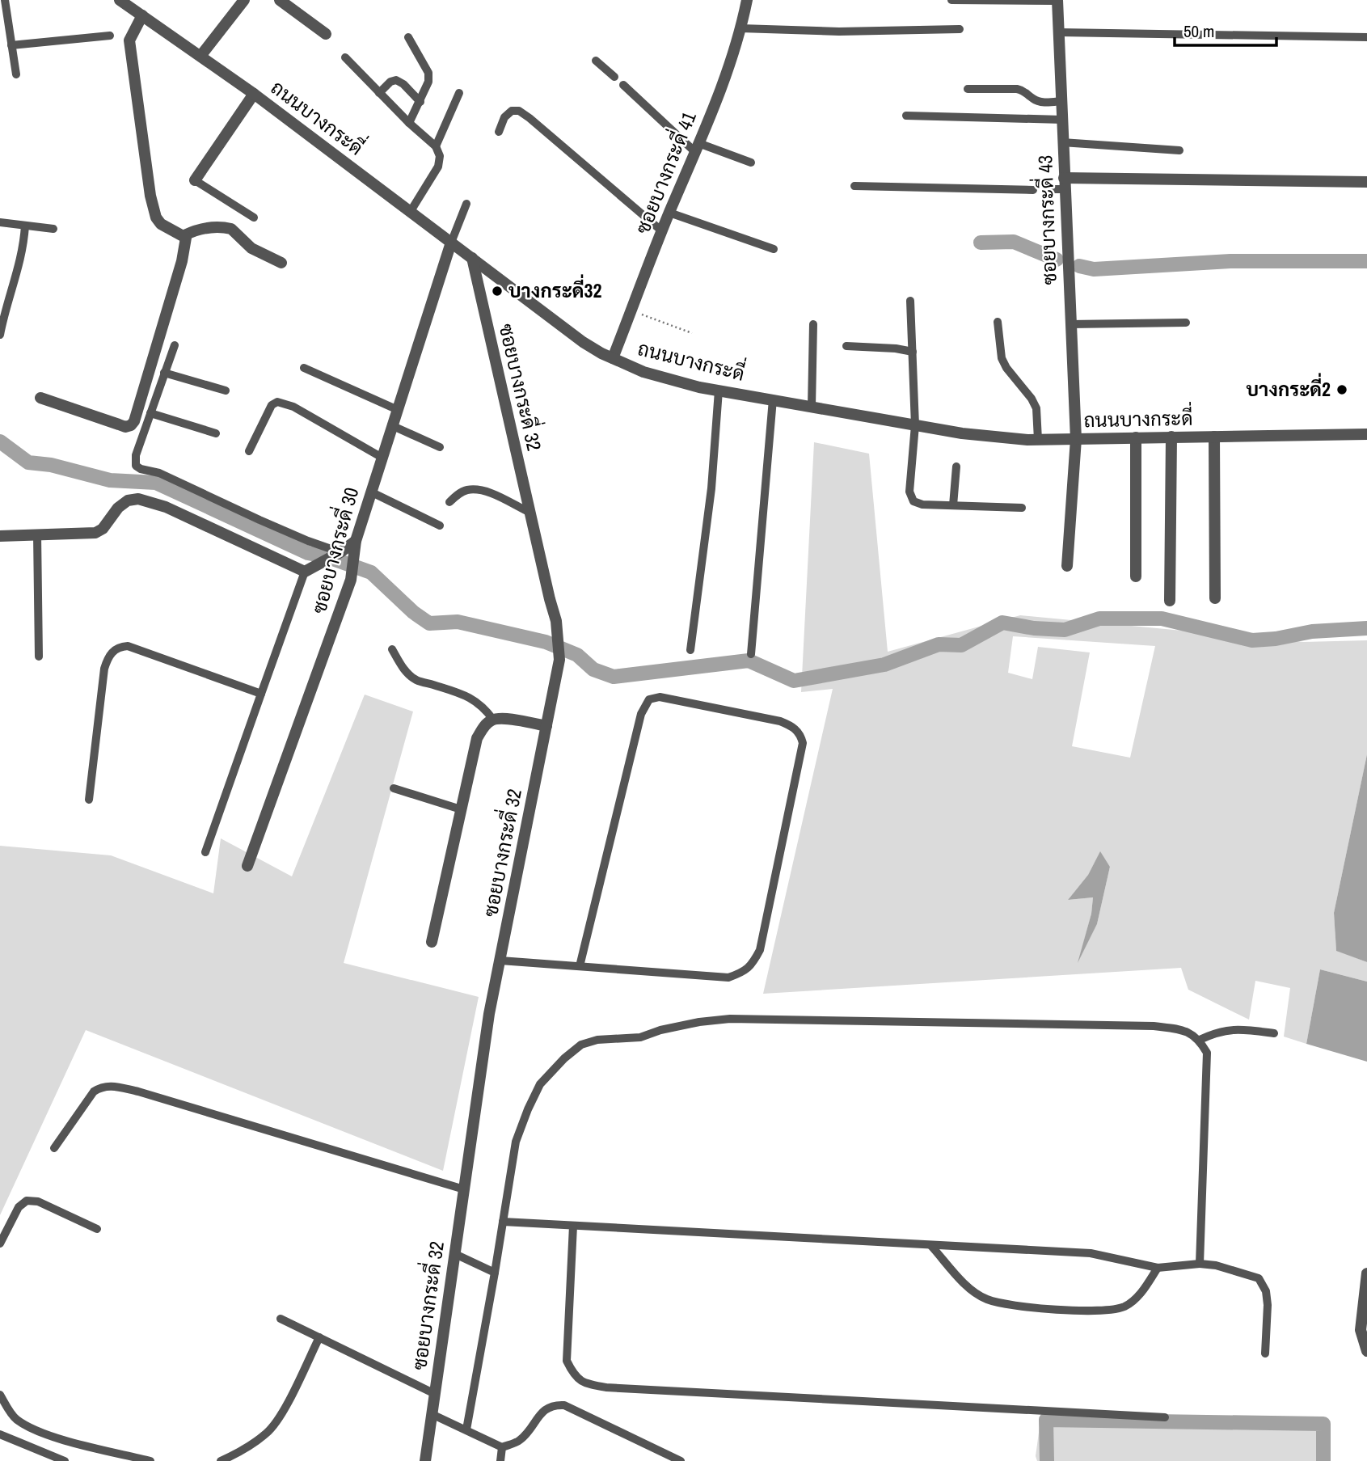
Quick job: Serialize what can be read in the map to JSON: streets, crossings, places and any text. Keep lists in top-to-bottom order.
{
  "streets": {
    "street": [
      "ถนนบางกระดี่",
      "ซอยบางกระดี่ 41",
      "ซอยบางกระดี่ 43",
      "ซอยบางกระดี่ 32",
      "ซอยบางกระดี่ 30"
    ]
  },
  "crossings": [
    ["ถนนบางกระดี่", "ซอยบางกระดี่ 41"],
    ["ถนนบางกระดี่", "ซอยบางกระดี่ 43"],
    ["ถนนบางกระดี่", "ซอยบางกระดี่ 32"],
    ["ถนนบางกระดี่", "ซอยบางกระดี่ 30"]
  ],
  "places": ["บางกระดี่32", "บางกระดี่2"],
  "scale_bar": "50 m"
}
